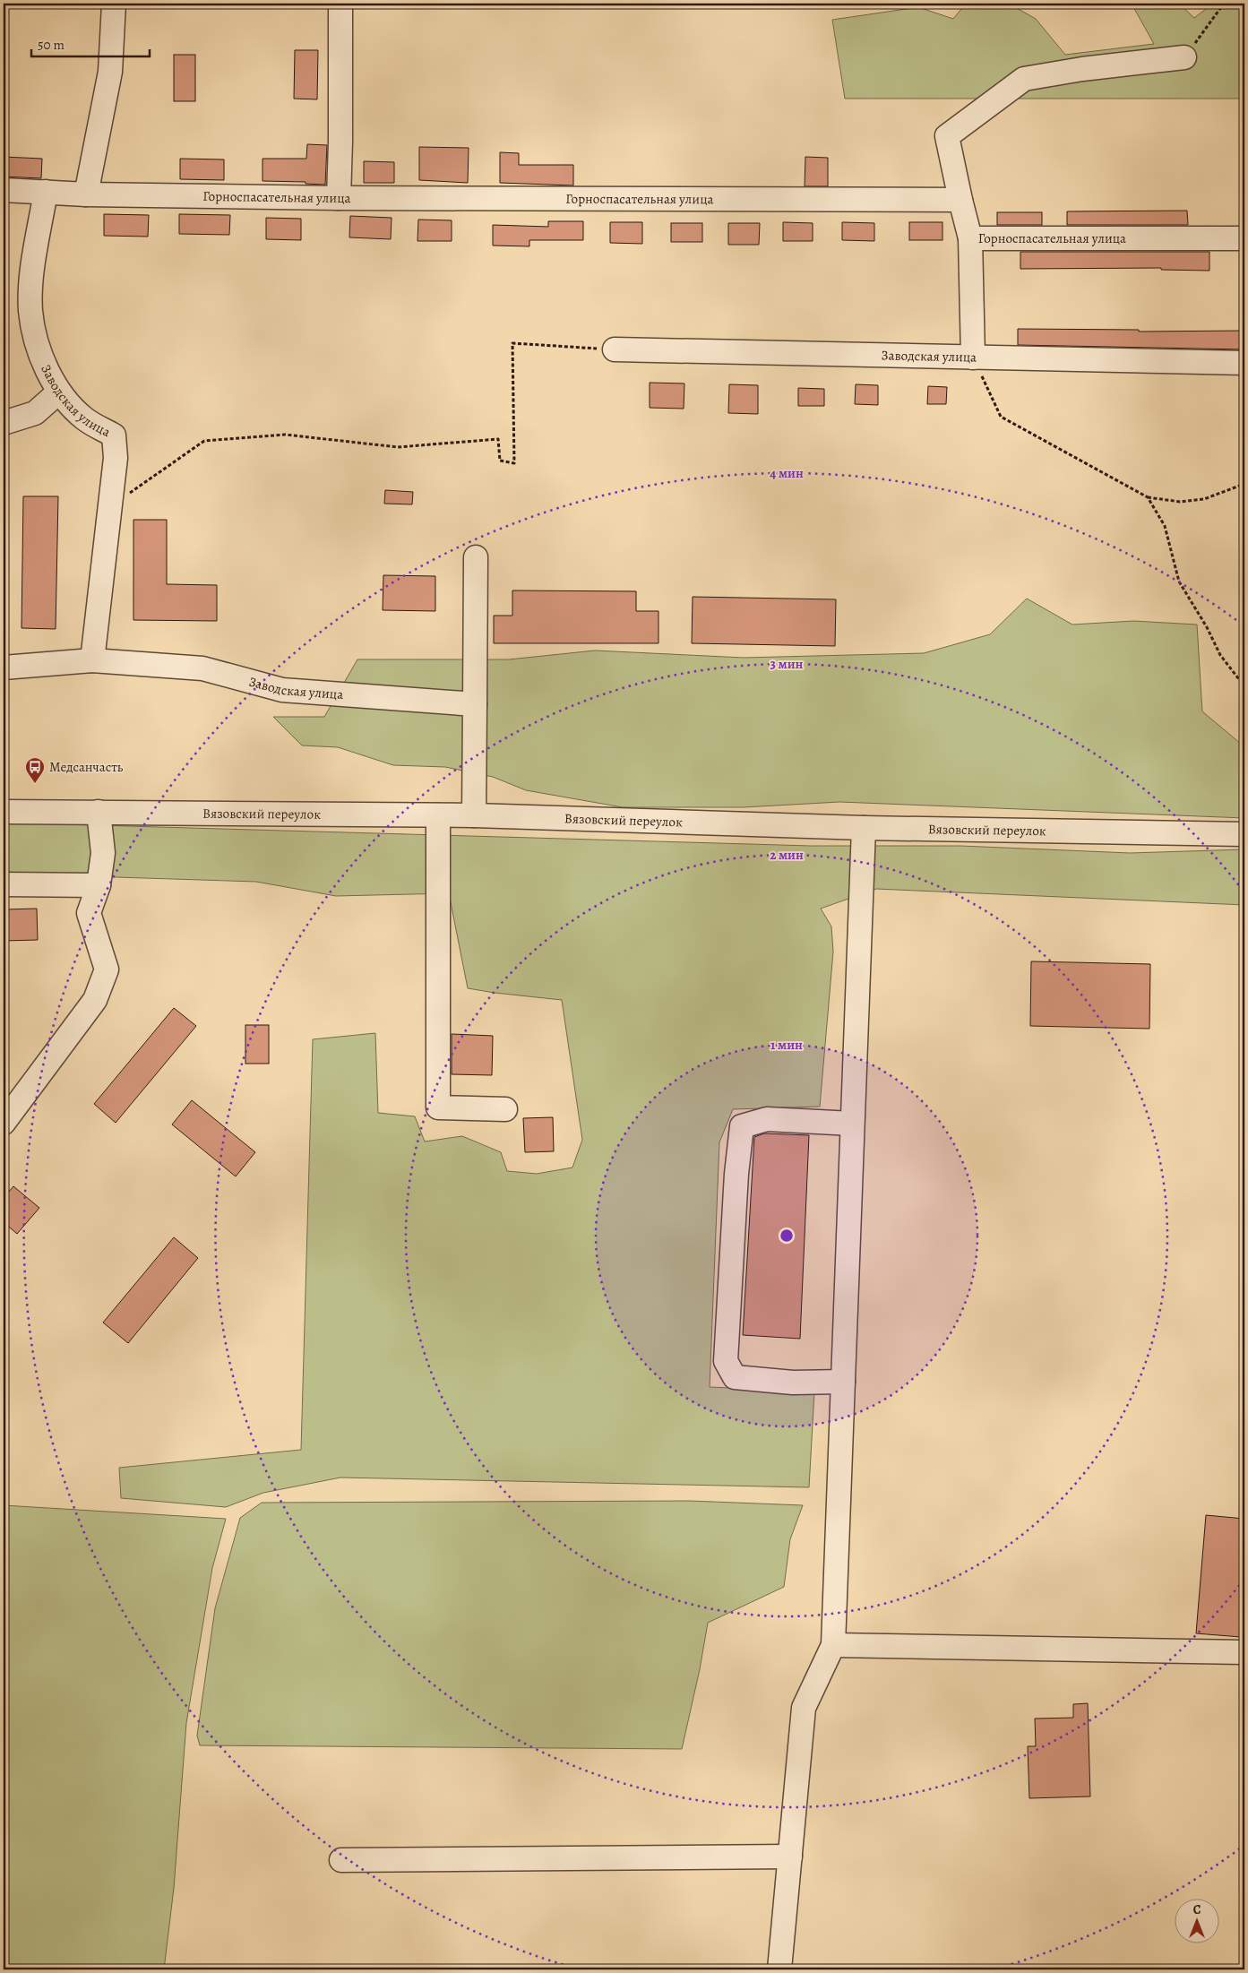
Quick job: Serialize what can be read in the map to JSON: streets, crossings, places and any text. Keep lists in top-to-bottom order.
{
  "streets": {
    "street": ["Горноспасательная улица", "Заводская улица", "Вязовский переулок"]
  },
  "crossings": [
    ["Горноспасательная улица", "Заводская улица"]
  ],
  "places": {
    "bus stop": ["Медсанчасть"]
  },
  "scale_bar": "50 m",
  "north": "top",
  "rings": [
    "4 мин",
    "3 мин",
    "2 мин",
    "1 мин"
  ]
}
